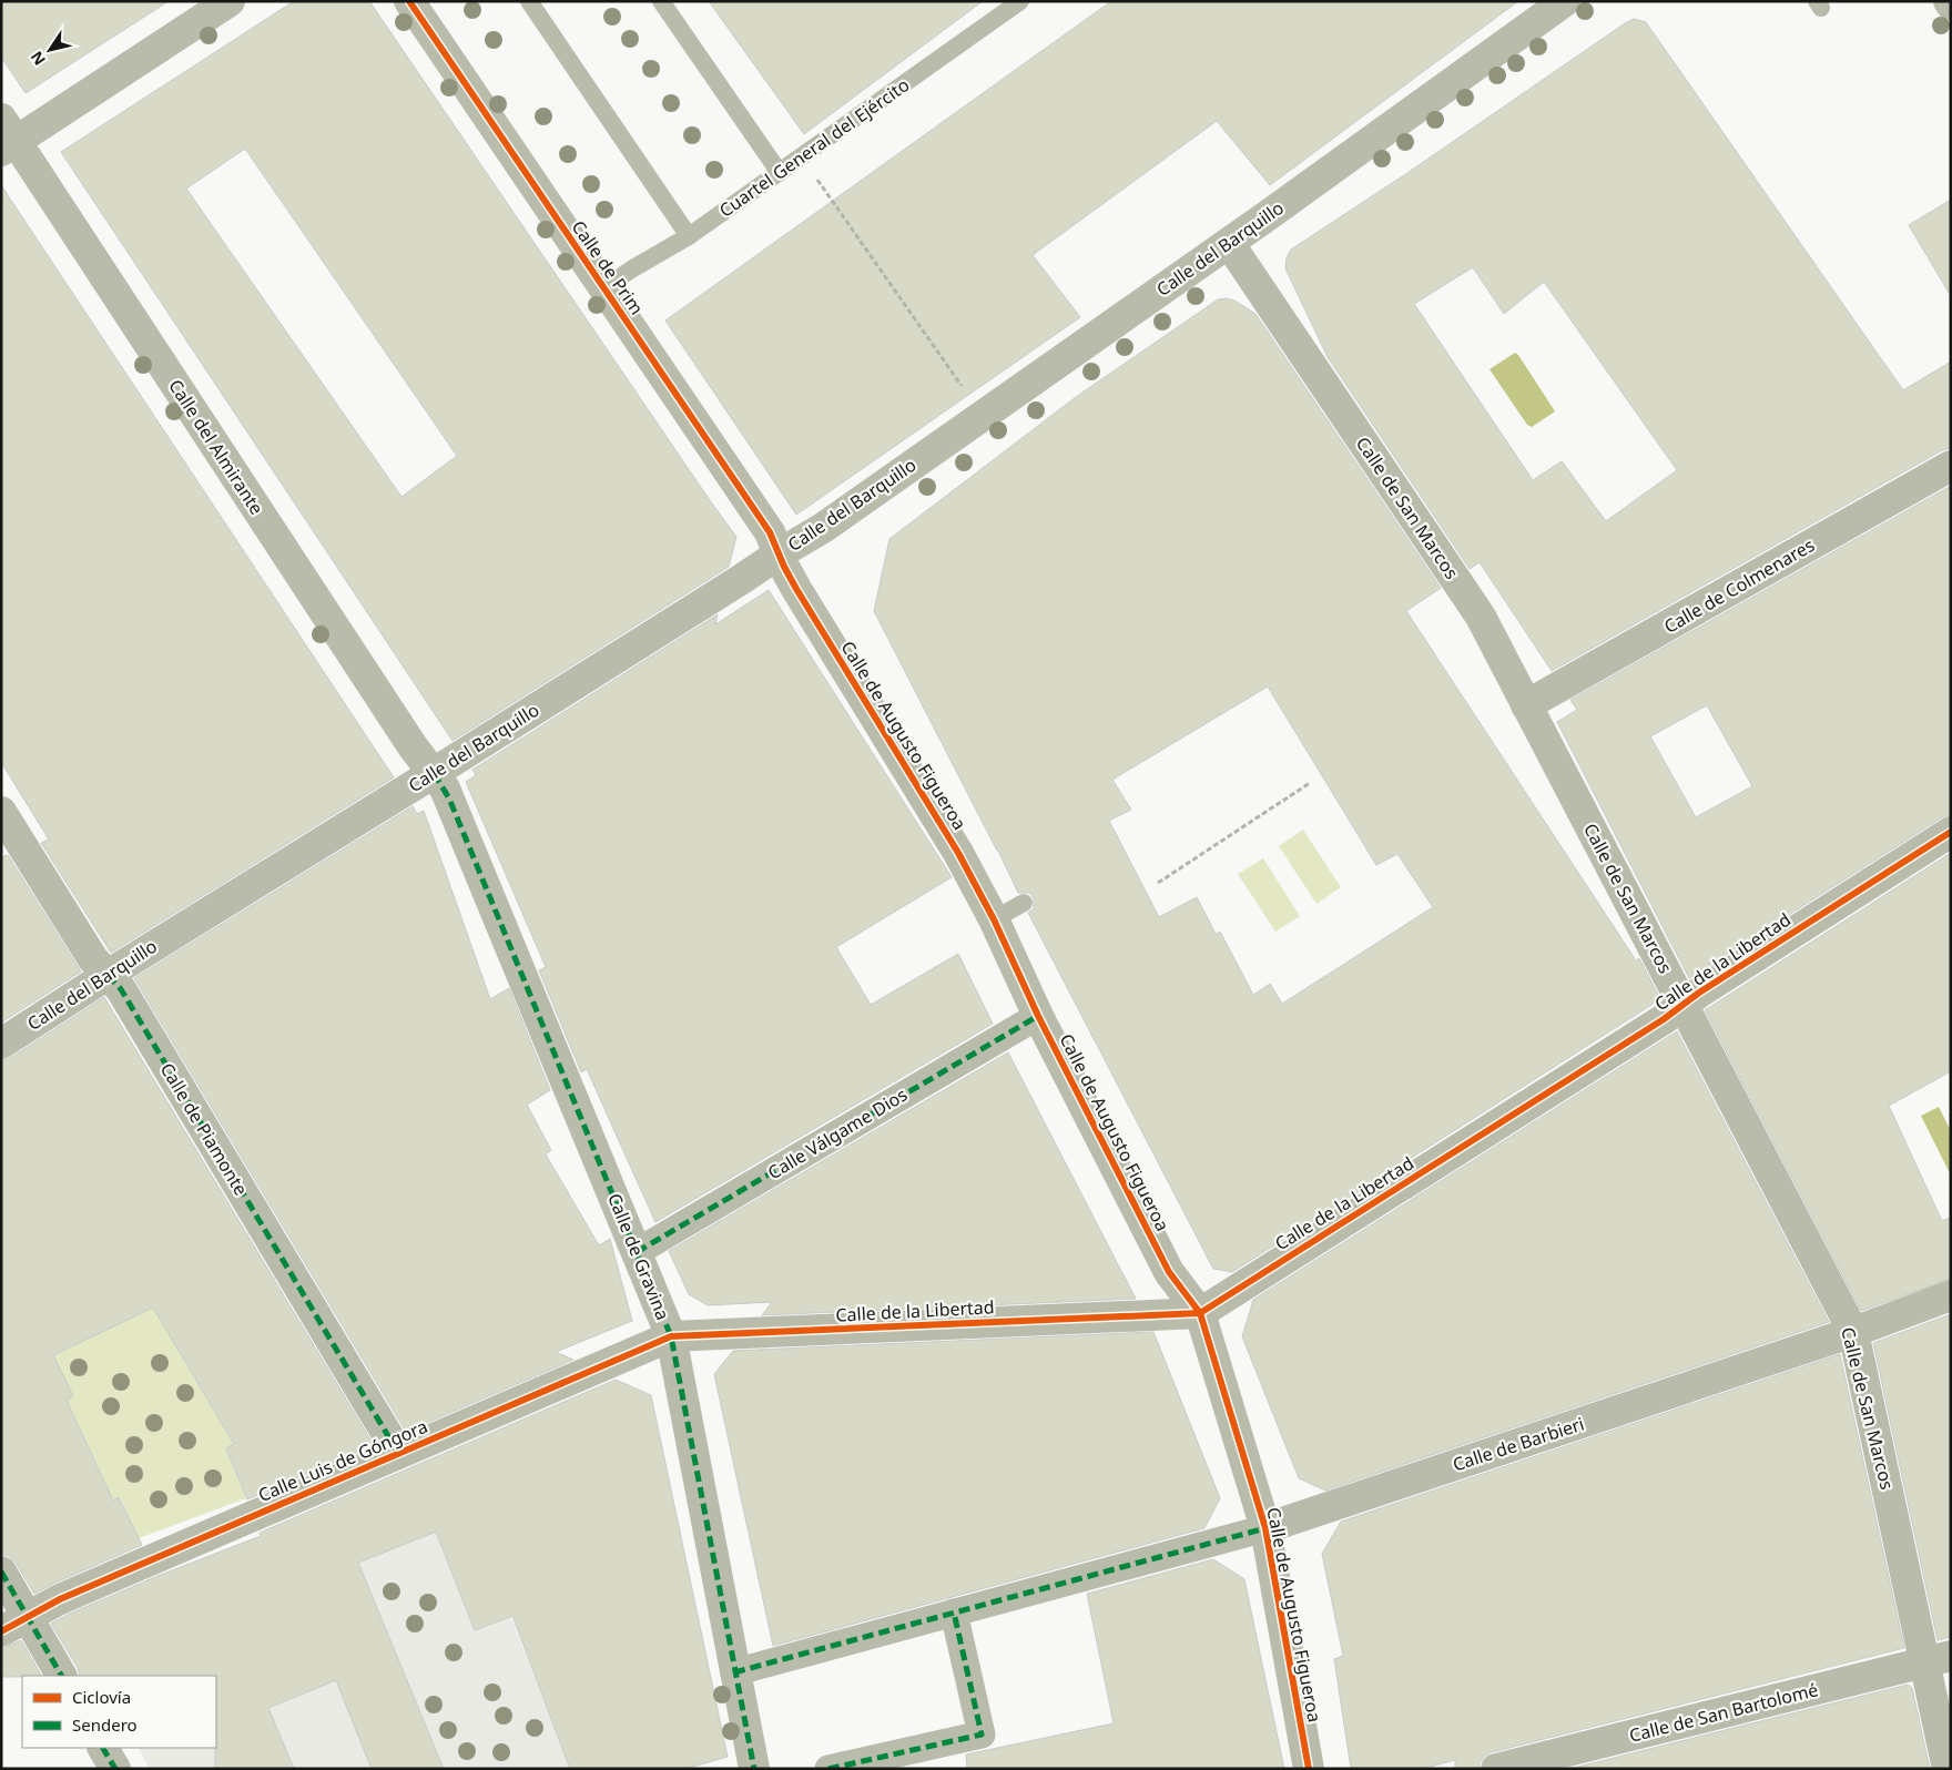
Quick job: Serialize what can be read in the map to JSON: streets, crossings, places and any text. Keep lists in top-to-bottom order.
{
  "streets": {
    "street": [
      "Calle del Barquillo",
      "Calle de Prim",
      "Calle del Almirante",
      "Calle de San Marcos",
      "Calle de Colmenares",
      "Calle de Augusto Figueroa",
      "Calle de la Libertad",
      "Calle de Piamonte",
      "Calle Válgame Dios",
      "Calle de Gravina",
      "Calle de Barbieri",
      "Calle Luis de Góngora",
      "Calle de San Bartolomé"
    ],
    "lane": ["Cuartel General del Ejército"]
  },
  "crossings": [
    ["Cuartel General del Ejército", "Calle de Prim"],
    ["Calle del Barquillo", "Calle de Prim"],
    ["Calle del Barquillo", "Calle del Almirante"],
    ["Calle del Barquillo", "Calle de San Marcos"],
    ["Calle del Barquillo", "Calle de Augusto Figueroa"],
    ["Calle del Barquillo", "Calle de Piamonte"],
    ["Calle del Barquillo", "Calle de Gravina"],
    ["Calle de Prim", "Calle de Augusto Figueroa"],
    ["Calle del Almirante", "Calle de Gravina"],
    ["Calle de San Marcos", "Calle de Colmenares"],
    ["Calle de San Marcos", "Calle de la Libertad"],
    ["Calle de San Marcos", "Calle de Barbieri"],
    ["Calle de San Marcos", "Calle de San Bartolomé"],
    ["Calle de Augusto Figueroa", "Calle de la Libertad"],
    ["Calle de Augusto Figueroa", "Calle Válgame Dios"],
    ["Calle de Augusto Figueroa", "Calle de Barbieri"],
    ["Calle de la Libertad", "Calle de Gravina"],
    ["Calle de la Libertad", "Calle Luis de Góngora"],
    ["Calle de Piamonte", "Calle Luis de Góngora"],
    ["Calle Válgame Dios", "Calle de Gravina"],
    ["Calle de Gravina", "Calle de Barbieri"],
    ["Calle de Gravina", "Calle Luis de Góngora"]
  ],
  "legend": ["Ciclovía", "Sendero"],
  "north": "bottom left"
}
